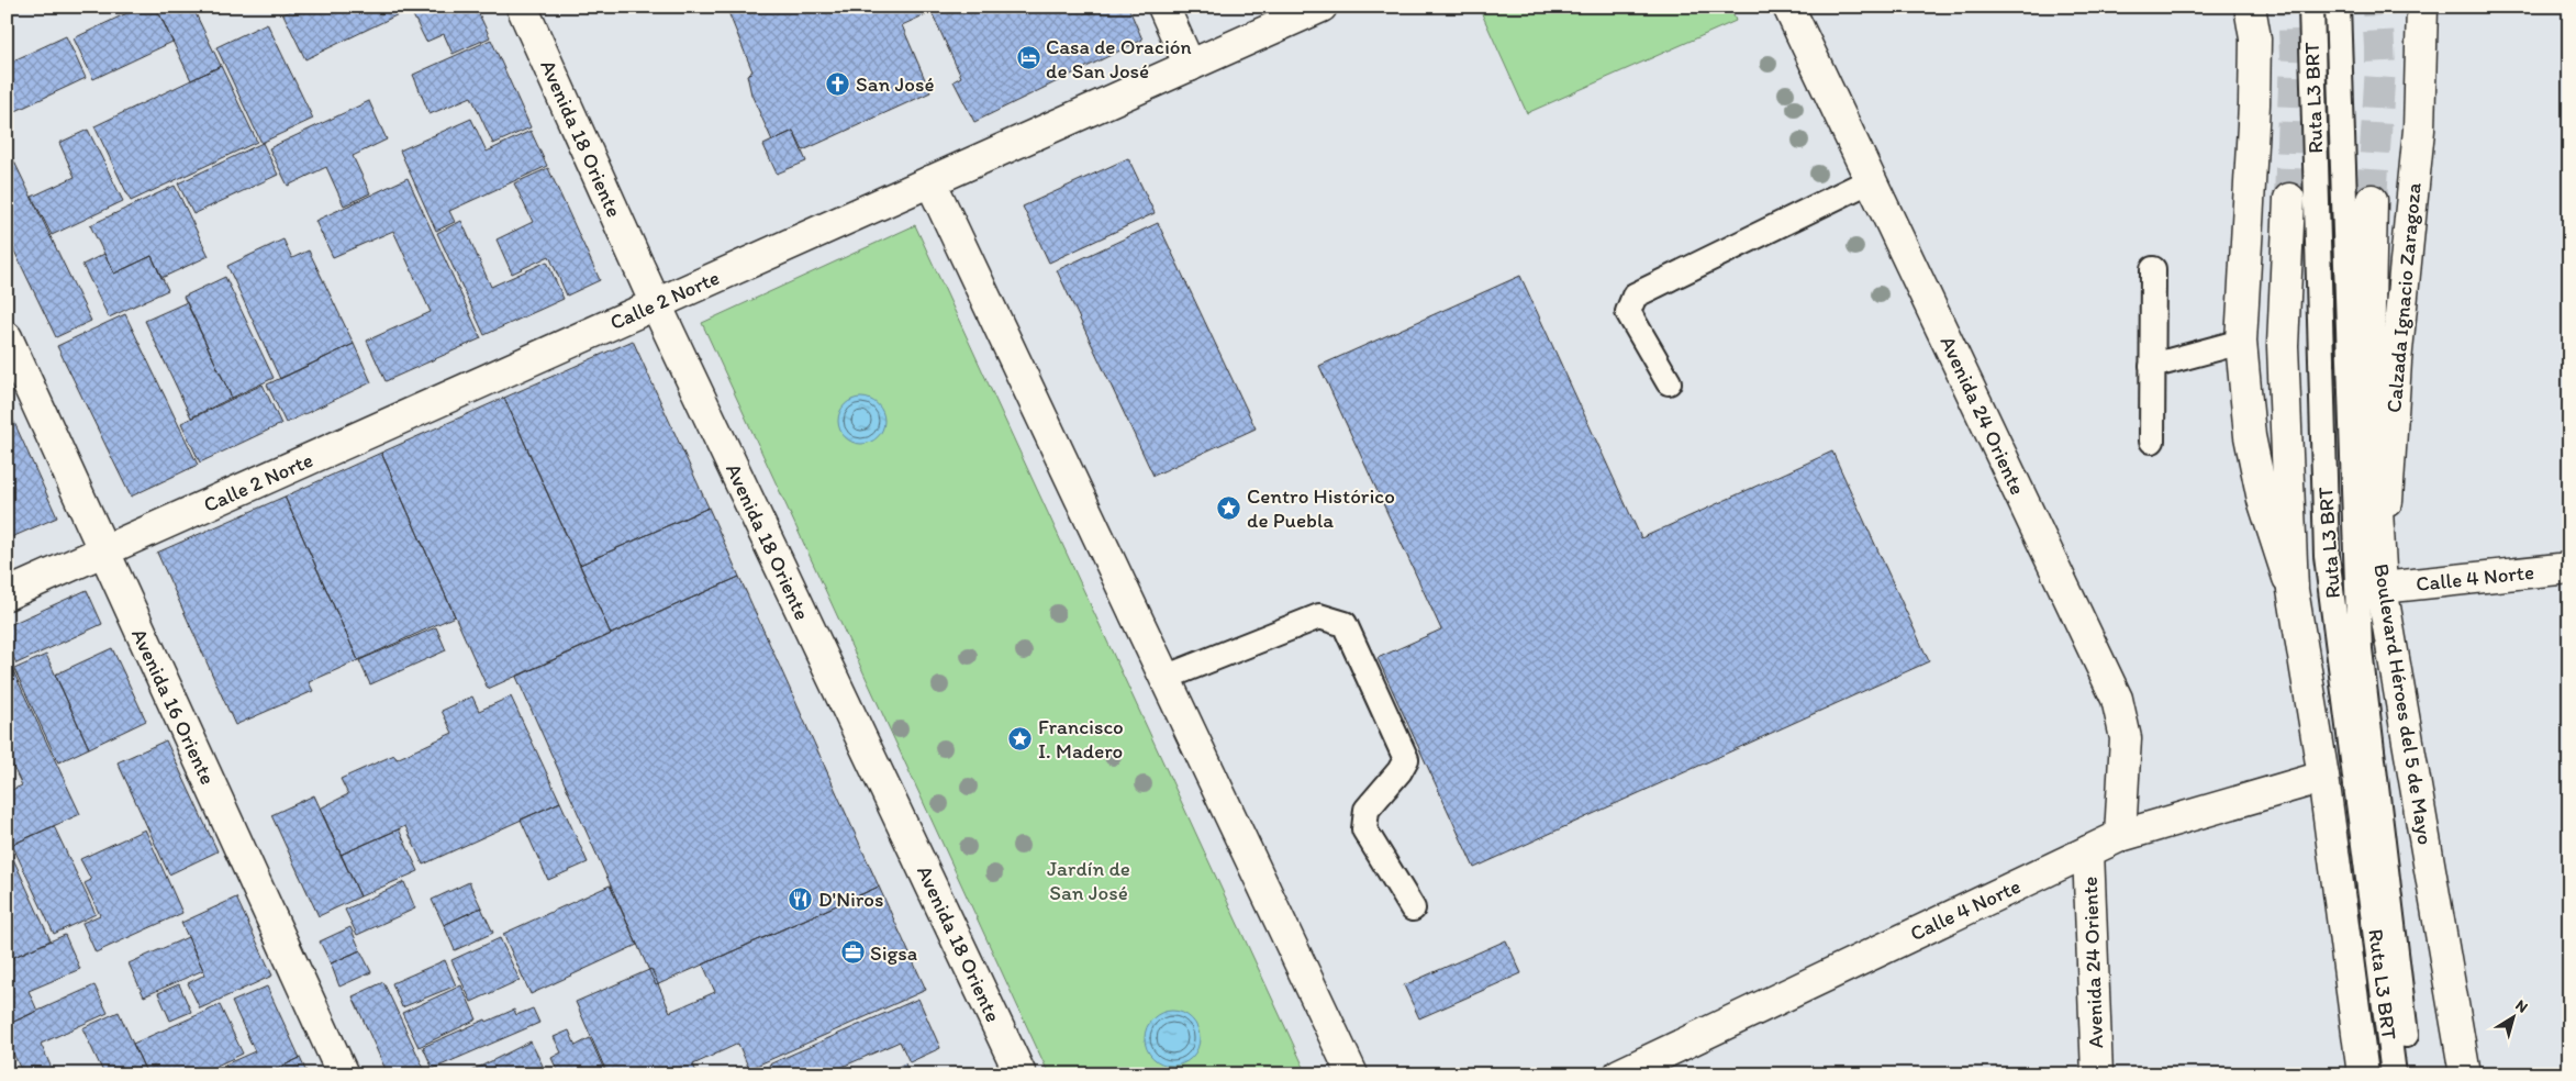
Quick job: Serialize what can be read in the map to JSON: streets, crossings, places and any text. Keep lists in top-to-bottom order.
{
  "streets": {
    "street": [
      "Avenida 18 Oriente",
      "Calzada Ignacio Zaragoza",
      "Calle 2 Norte",
      "Avenida 24 Oriente",
      "Calle 4 Norte",
      "Boulevard Héroes del 5 de Mayo",
      "Avenida 16 Oriente"
    ],
    "lane": ["Ruta L3 BRT"]
  },
  "crossings": [
    ["Avenida 18 Oriente", "Calle 2 Norte"],
    ["Calzada Ignacio Zaragoza", "Calle 4 Norte"],
    ["Calzada Ignacio Zaragoza", "Boulevard Héroes del 5 de Mayo"],
    ["Calle 2 Norte", "Avenida 16 Oriente"],
    ["Avenida 24 Oriente", "Calle 4 Norte"],
    ["Calle 4 Norte", "Boulevard Héroes del 5 de Mayo"]
  ],
  "parks": ["Jardín de San José"],
  "places": {
    "hotel": ["Casa de Oración de San José"],
    "church": ["San José"],
    "place": ["Centro Histórico de Puebla", "Francisco I. Madero"],
    "restaurant": ["D'Niros"],
    "office": ["Sigsa"]
  },
  "north": "top right"
}
